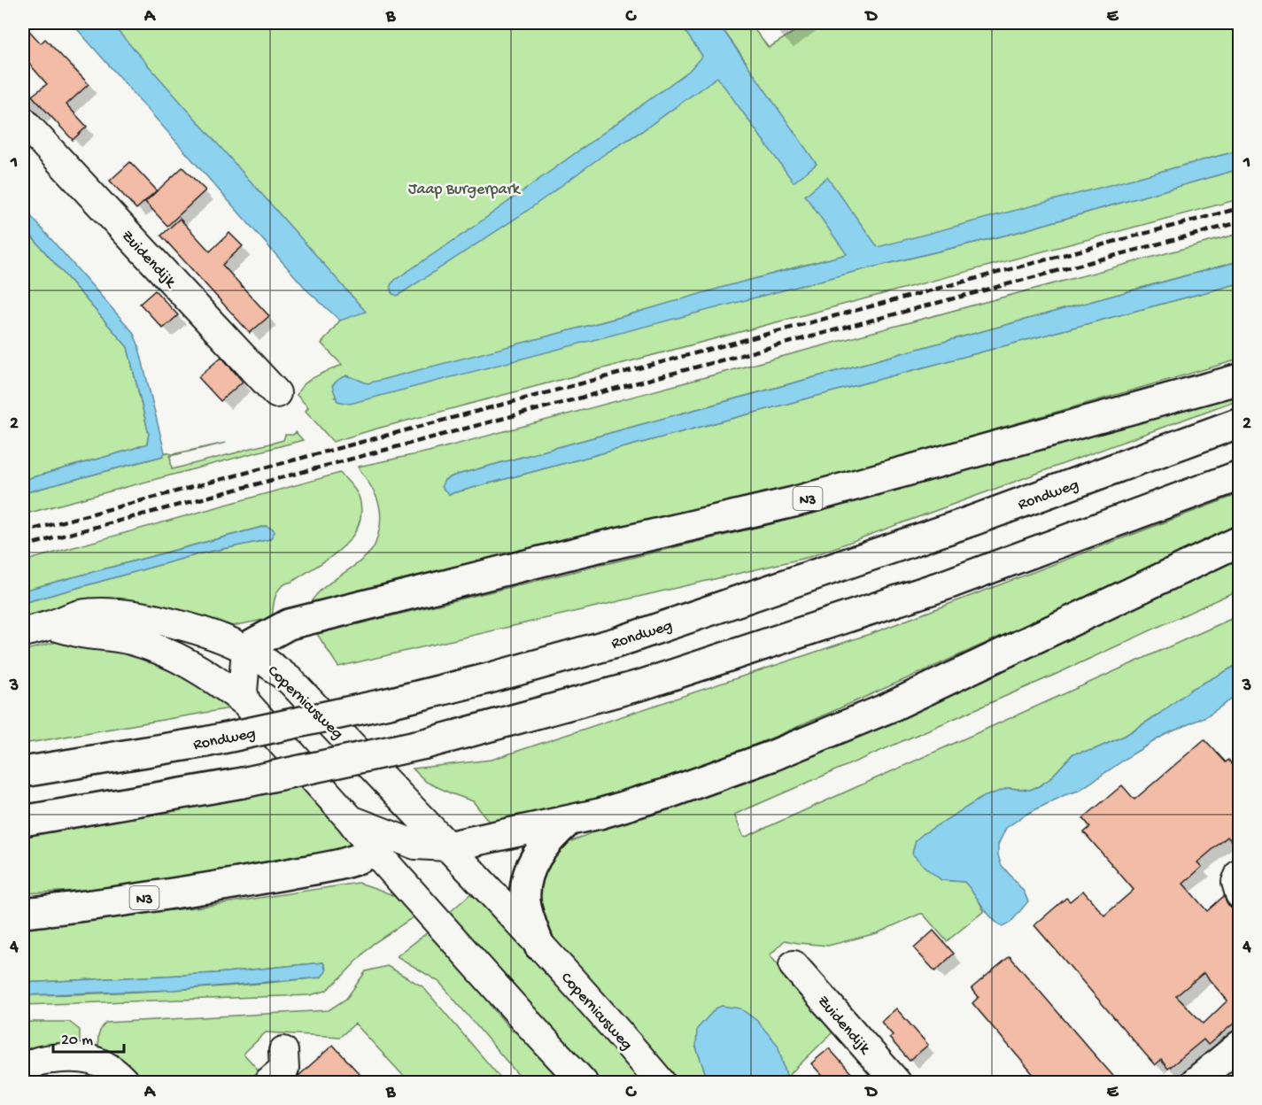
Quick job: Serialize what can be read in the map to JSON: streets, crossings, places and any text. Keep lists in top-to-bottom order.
{
  "streets": {
    "highway": ["Rondweg", "N3"],
    "street": ["Zuidendijk", "Copernicusweg"]
  },
  "crossings": [
    ["N3", "Copernicusweg"]
  ],
  "parks": ["Jaap Burgerpark"],
  "scale_bar": "20 m",
  "grid": {
    "columns": [
      "A",
      "B",
      "C",
      "D",
      "E"
    ],
    "rows": [
      "1",
      "2",
      "3",
      "4"
    ]
  }
}
